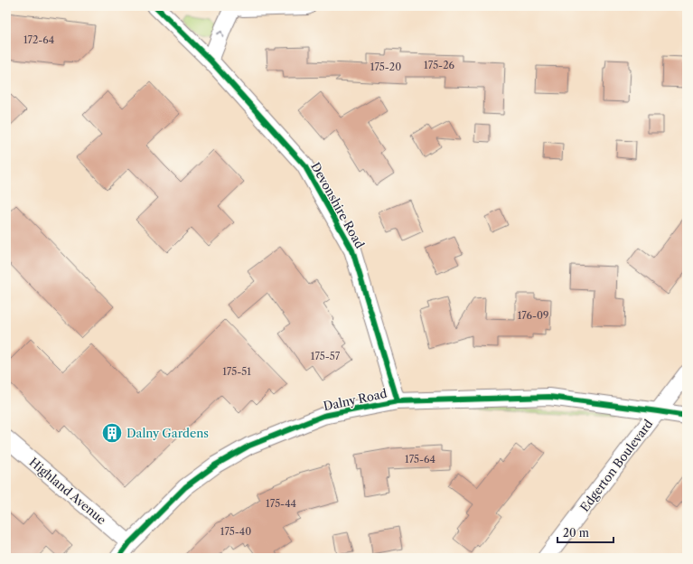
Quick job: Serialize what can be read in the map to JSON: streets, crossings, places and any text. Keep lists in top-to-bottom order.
{
  "streets": {
    "street": [
      "Devonshire Road",
      "Dalny Road",
      "Edgerton Boulevard",
      "Highland Avenue"
    ]
  },
  "crossings": [
    ["Devonshire Road", "Dalny Road"],
    ["Dalny Road", "Edgerton Boulevard"],
    ["Dalny Road", "Highland Avenue"]
  ],
  "places": {
    "building": ["Dalny Gardens"]
  },
  "house_numbers": [
    "172-64",
    "175-26",
    "175-20",
    "176-09",
    "175-57",
    "175-51",
    "175-64",
    "175-44",
    "175-40"
  ],
  "scale_bar": "20 m"
}
